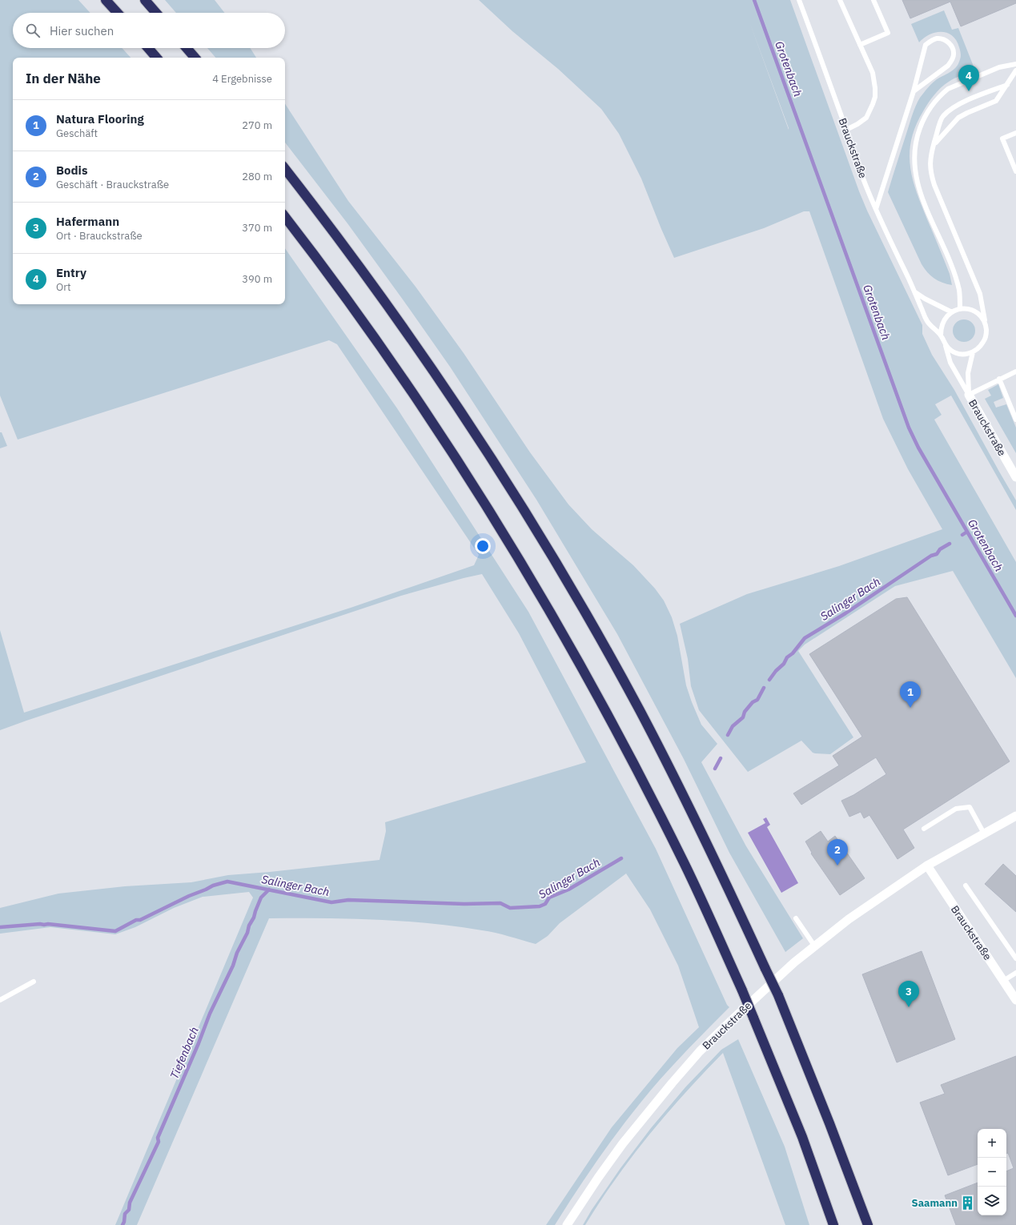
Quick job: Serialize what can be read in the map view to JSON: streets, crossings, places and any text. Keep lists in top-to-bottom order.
{
  "streets": {
    "street": ["Brauckstraße"]
  },
  "water": ["Grotenbach", "Salinger Bach", "Tiefenbach"],
  "places": {
    "building": ["Saamann"]
  },
  "page": {
    "search": "Hier suchen",
    "heading": ["In der Nähe", "4 Ergebnisse"],
    "pins": [
      "4",
      "1",
      "2",
      "3"
    ],
    "list": [
      {
        "mark": "1",
        "name": "Natura Flooring",
        "note": "Geschäft",
        "value": "270 m"
      },
      {
        "mark": "2",
        "name": "Bodis",
        "note": "Geschäft · Brauckstraße",
        "value": "280 m"
      },
      {
        "mark": "3",
        "name": "Hafermann",
        "note": "Ort · Brauckstraße",
        "value": "370 m"
      },
      {
        "mark": "4",
        "name": "Entry",
        "note": "Ort",
        "value": "390 m"
      }
    ],
    "map_buttons": ["+", "−"]
  }
}
